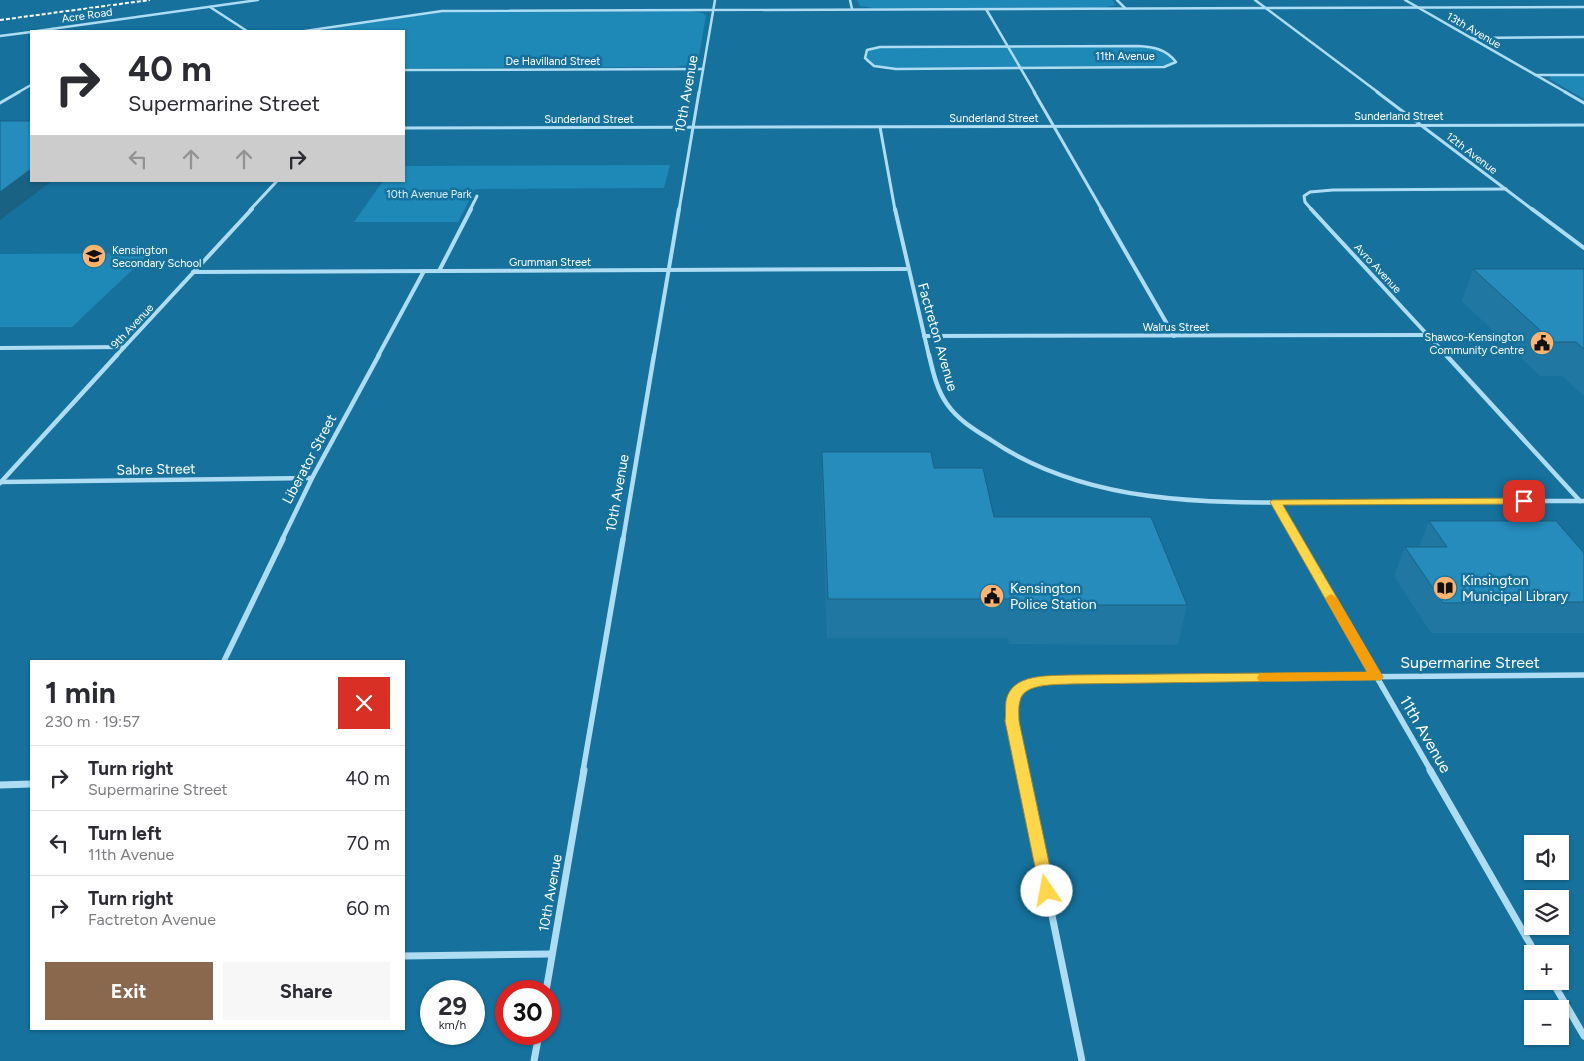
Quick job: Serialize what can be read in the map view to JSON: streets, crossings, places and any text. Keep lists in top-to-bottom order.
{
  "streets": {
    "street": [
      "Acre Road",
      "13th Avenue",
      "11th Avenue",
      "De Havilland Street",
      "10th Avenue",
      "Sunderland Street",
      "12th Avenue",
      "Grumman Street",
      "Avro Avenue",
      "9th Avenue",
      "Walrus Street",
      "Factreton Avenue",
      "Liberator Street",
      "Sabre Street",
      "Supermarine Street"
    ]
  },
  "crossings": [
    ["11th Avenue", "Factreton Avenue"],
    ["11th Avenue", "Supermarine Street"],
    ["De Havilland Street", "10th Avenue"],
    ["10th Avenue", "Sunderland Street"],
    ["10th Avenue", "Grumman Street"],
    ["Sunderland Street", "12th Avenue"],
    ["Sunderland Street", "Factreton Avenue"],
    ["12th Avenue", "Avro Avenue"],
    ["Grumman Street", "9th Avenue"],
    ["Grumman Street", "Factreton Avenue"],
    ["Grumman Street", "Liberator Street"],
    ["Avro Avenue", "Walrus Street"],
    ["Avro Avenue", "Factreton Avenue"],
    ["9th Avenue", "Sabre Street"],
    ["Walrus Street", "Factreton Avenue"],
    ["Liberator Street", "Sabre Street"]
  ],
  "parks": ["10th Avenue Park"],
  "places": {
    "school or university": ["Kensington Secondary School"],
    "public building": ["Shawco-Kensington Community Centre", "Kensington Police Station"],
    "library": ["Kinsington Municipal Library"]
  },
  "page": {
    "turn": ["40 m", "Supermarine Street"],
    "heading": ["1 min", "230 m · 19:57"],
    "list": [
      {
        "name": "Turn right",
        "note": "Supermarine Street",
        "value": "40 m"
      },
      {
        "name": "Turn left",
        "note": "11th Avenue",
        "value": "70 m"
      },
      {
        "name": "Turn right",
        "note": "Factreton Avenue",
        "value": "60 m"
      }
    ],
    "map_buttons": ["+", "−"],
    "buttons": ["Exit", "Share"],
    "speed": "29 km/h",
    "limit": "30"
  }
}
